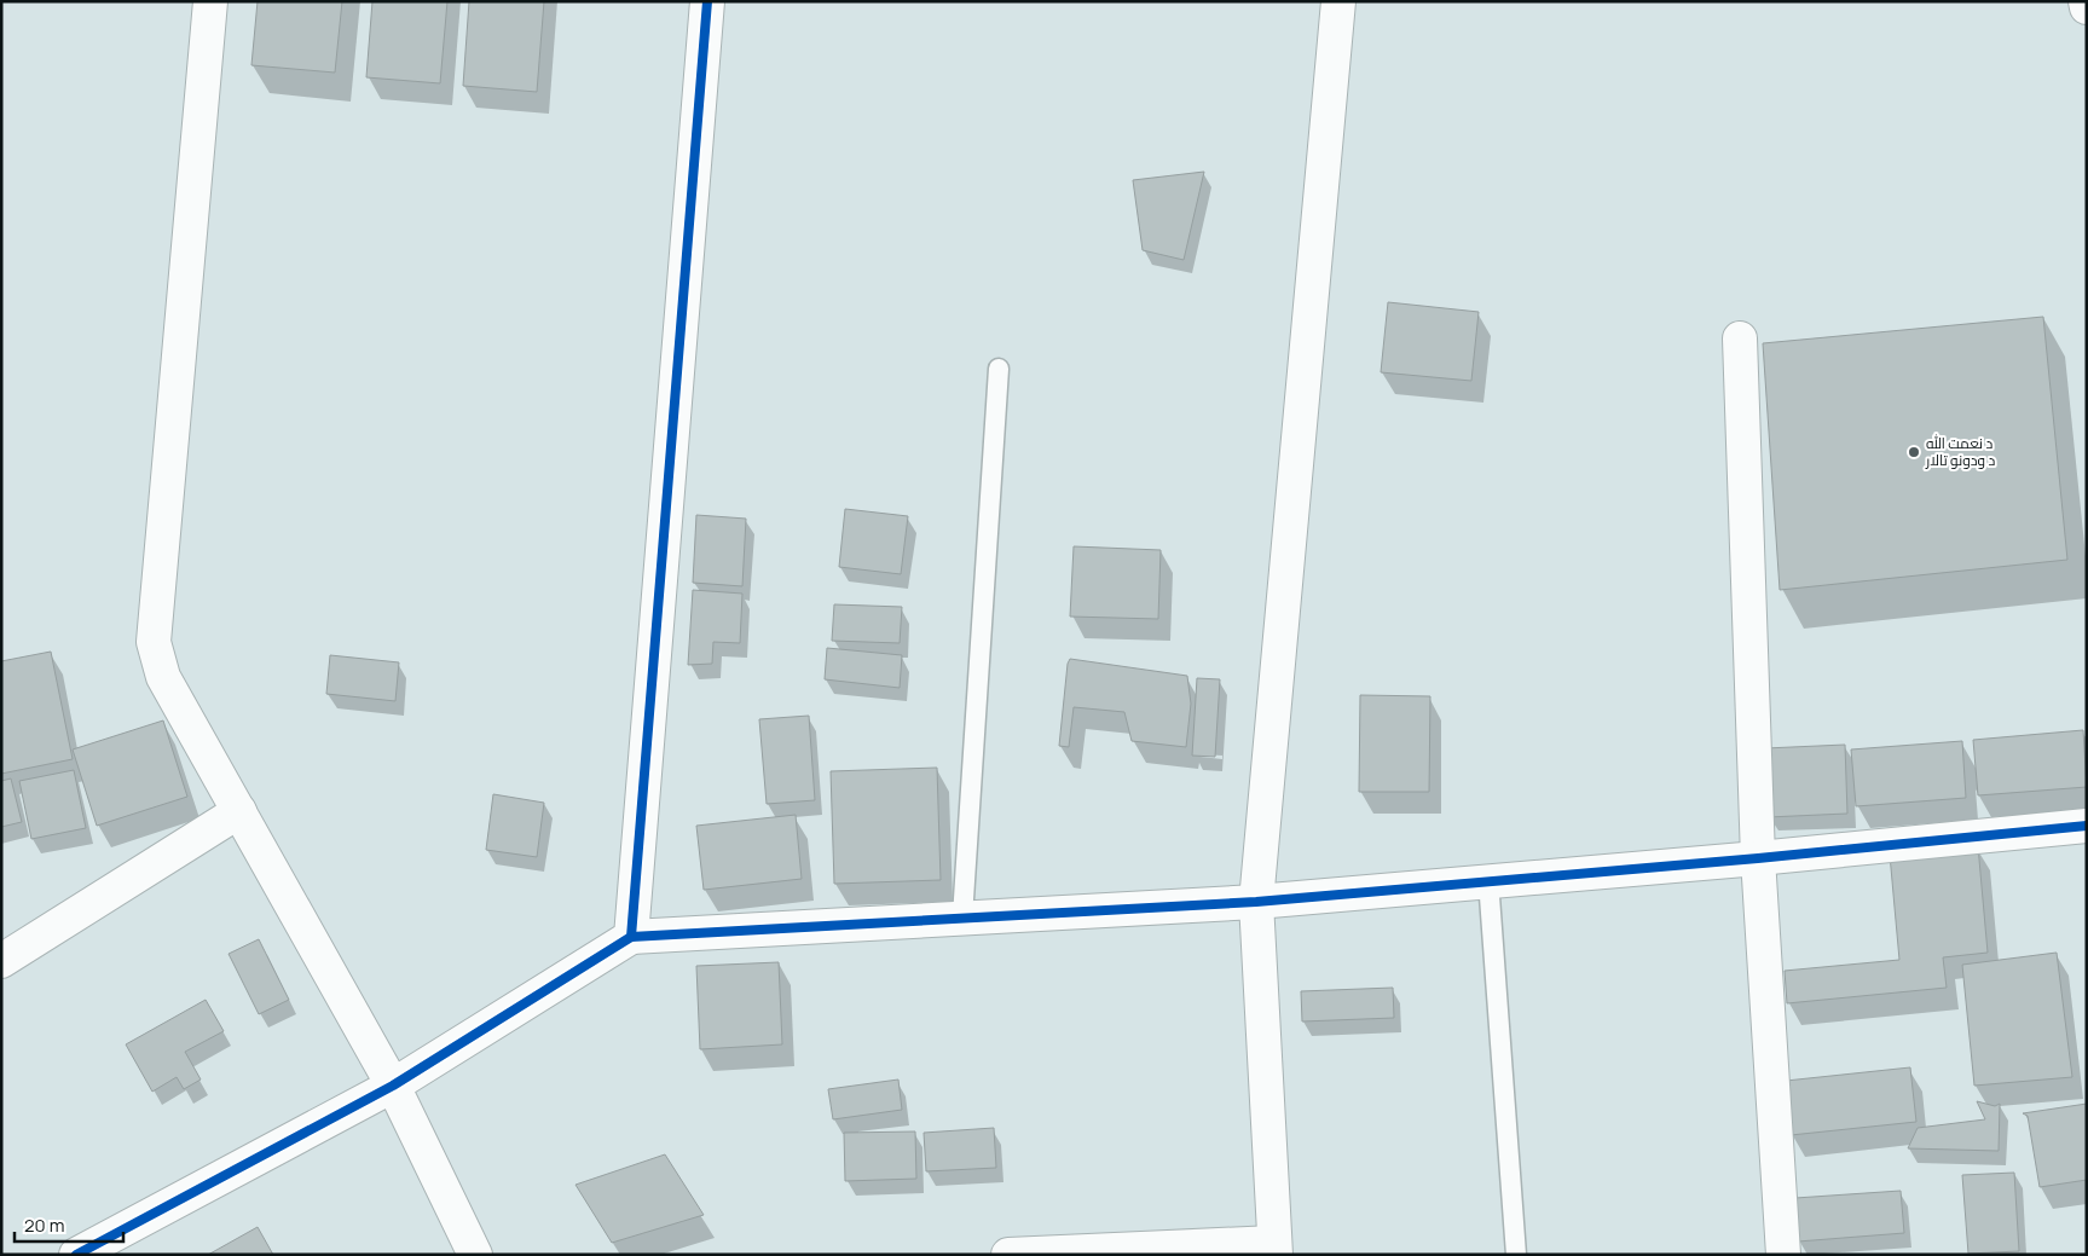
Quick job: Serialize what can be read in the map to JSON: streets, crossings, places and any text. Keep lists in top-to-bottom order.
{
  "places": ["د نعمت الله د ودونو تالار"],
  "scale_bar": "20 m"
}
